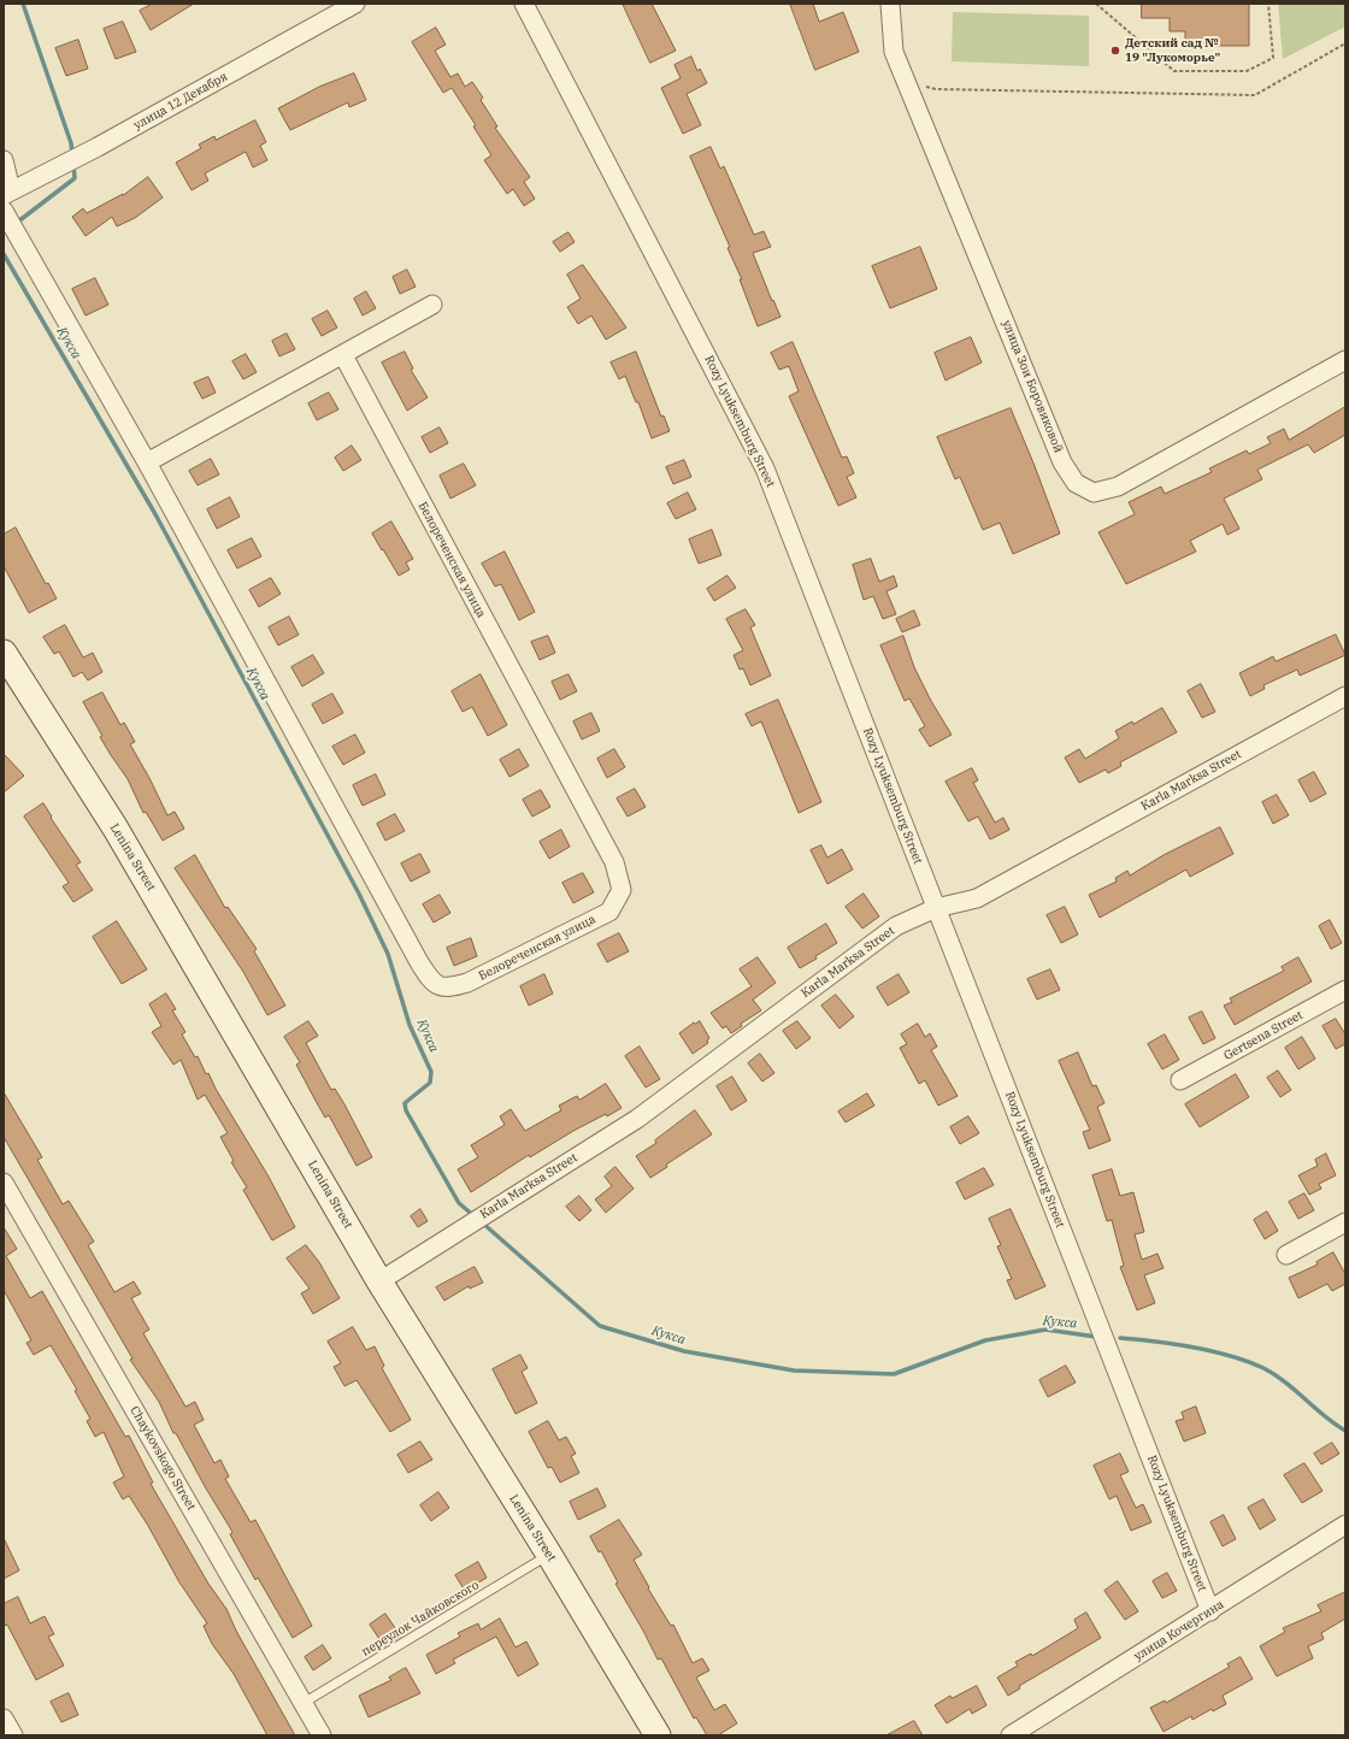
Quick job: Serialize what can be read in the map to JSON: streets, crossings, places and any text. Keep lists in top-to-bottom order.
{
  "streets": {
    "street": [
      "улица 12 Декабря",
      "улица Зои Боровиковой",
      "Rozy Lyuksemburg Street",
      "Белореченская улица",
      "Karla Marksa Street",
      "Lenina Street",
      "Gertsena Street",
      "Chaykovskogo Street",
      "улица Кочергина"
    ],
    "lane": ["переулок Чайковского"]
  },
  "crossings": [
    ["Rozy Lyuksemburg Street", "Karla Marksa Street"],
    ["Rozy Lyuksemburg Street", "улица Кочергина"],
    ["Karla Marksa Street", "Lenina Street"],
    ["Lenina Street", "переулок Чайковского"],
    ["Chaykovskogo Street", "переулок Чайковского"]
  ],
  "water": ["Кукса"],
  "places": ["Детский сад № 19 \"Лукоморье\""]
}
